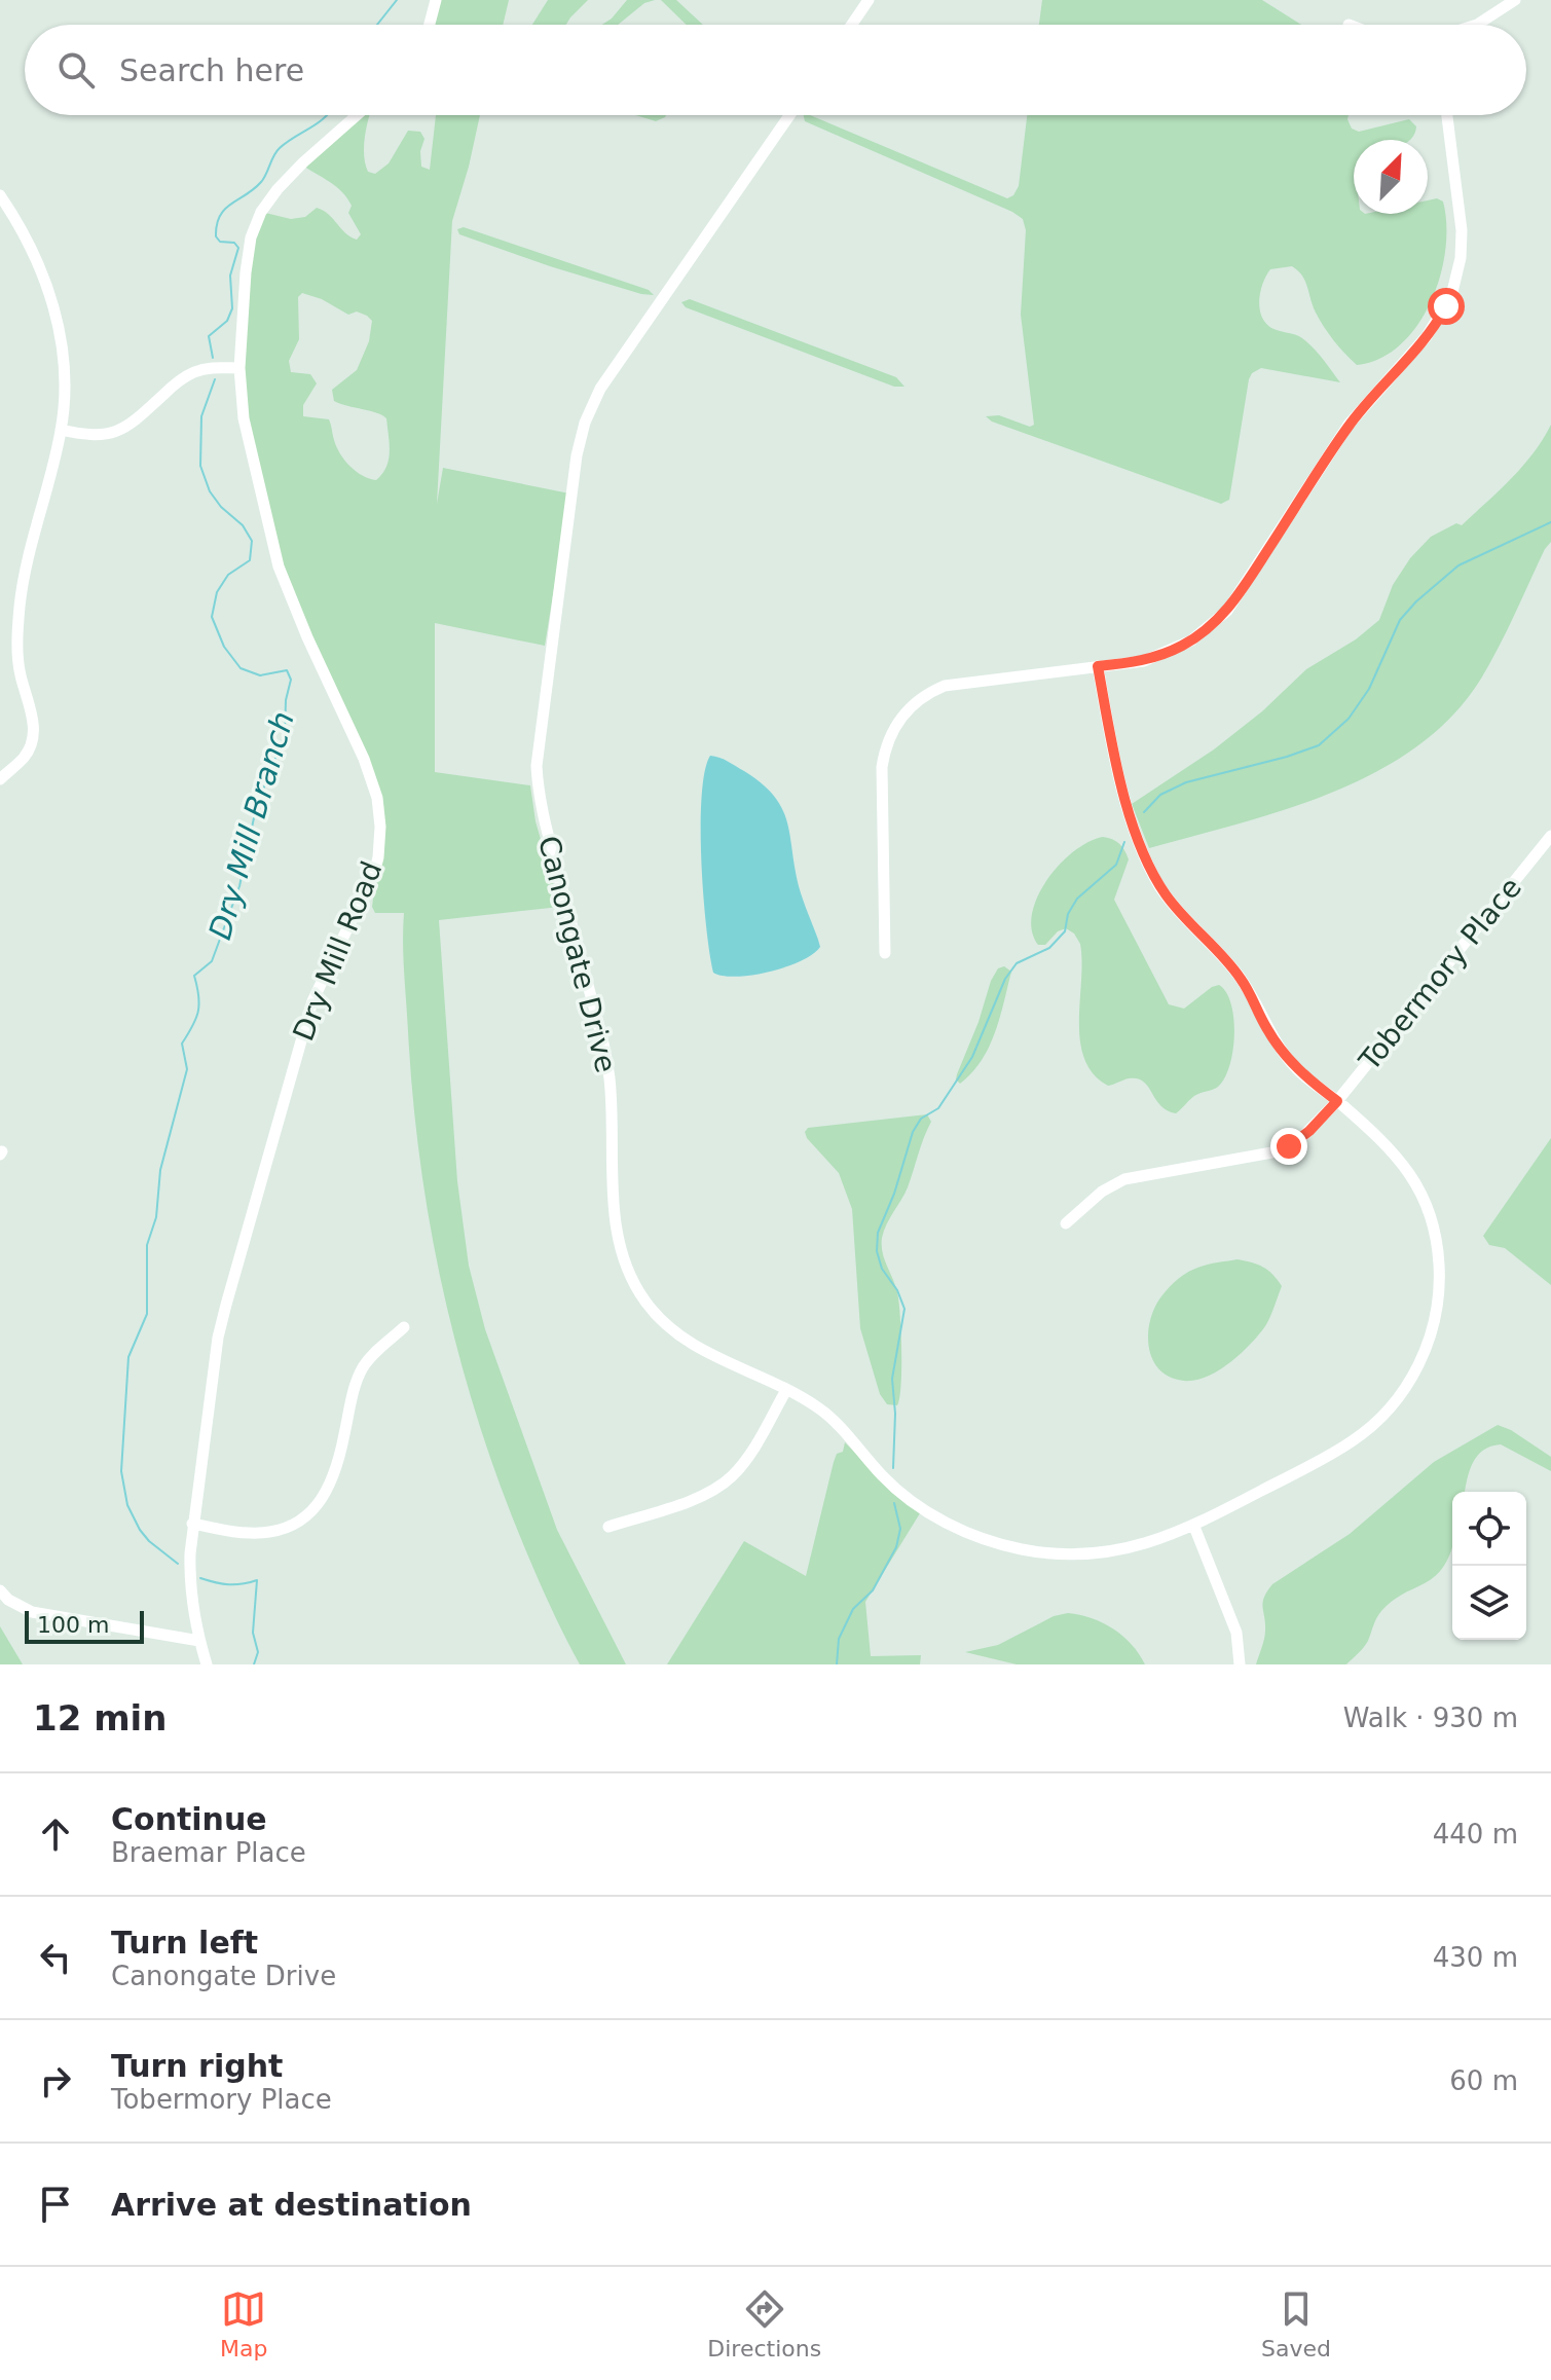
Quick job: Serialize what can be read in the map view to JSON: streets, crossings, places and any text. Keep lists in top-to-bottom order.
{
  "streets": {
    "street": ["Dry Mill Road", "Canongate Drive", "Tobermory Place"]
  },
  "crossings": [
    ["Canongate Drive", "Tobermory Place"]
  ],
  "water": ["Dry Mill Branch"],
  "scale_bar": "100 m",
  "north": "top right",
  "page": {
    "search": "Search here",
    "scale": "100 m",
    "heading": ["12 min", "Walk · 930 m"],
    "list": [
      ["Continue", "Braemar Place", "440 m"],
      ["Turn left", "Canongate Drive", "430 m"],
      ["Turn right", "Tobermory Place", "60 m"],
      "Arrive at destination"
    ],
    "nav": ["Map", "Directions", "Saved"]
  }
}
